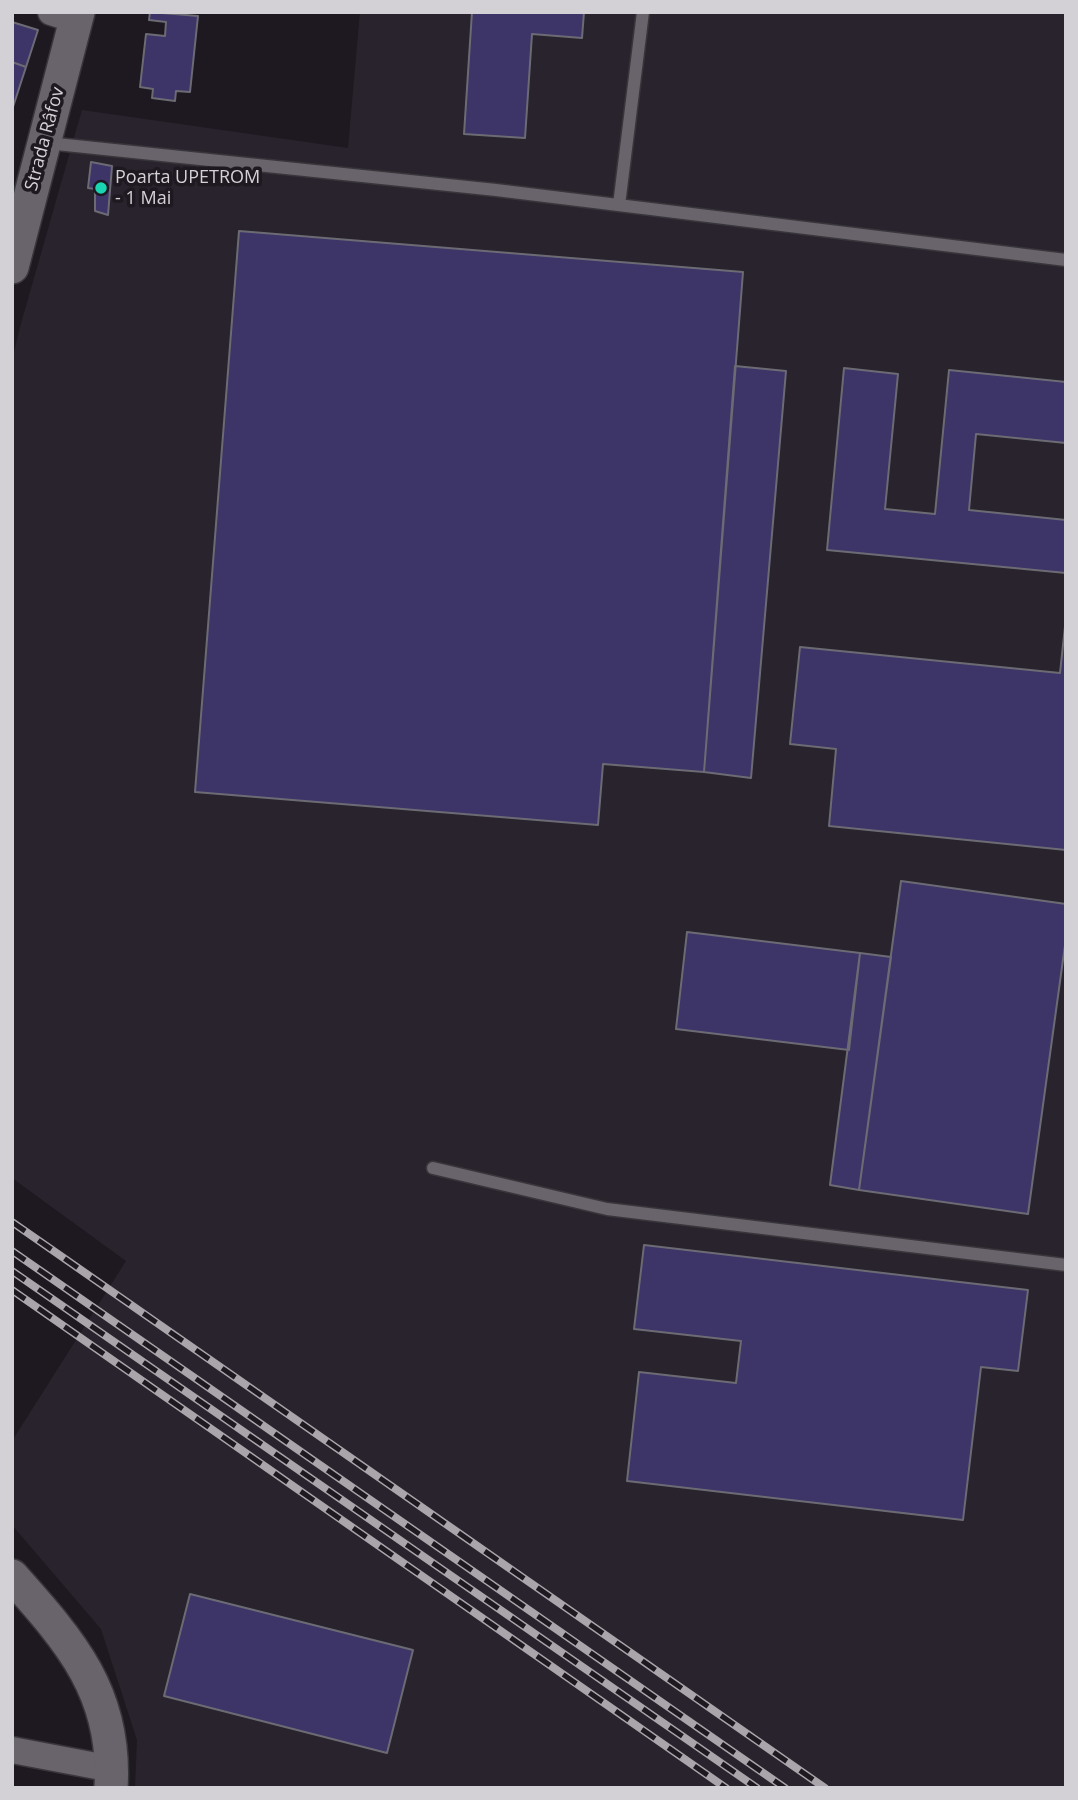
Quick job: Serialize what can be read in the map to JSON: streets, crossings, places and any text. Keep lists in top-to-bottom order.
{
  "streets": {
    "street": ["Strada Râfov"]
  },
  "places": ["Poarta UPETROM - 1 Mai"]
}
